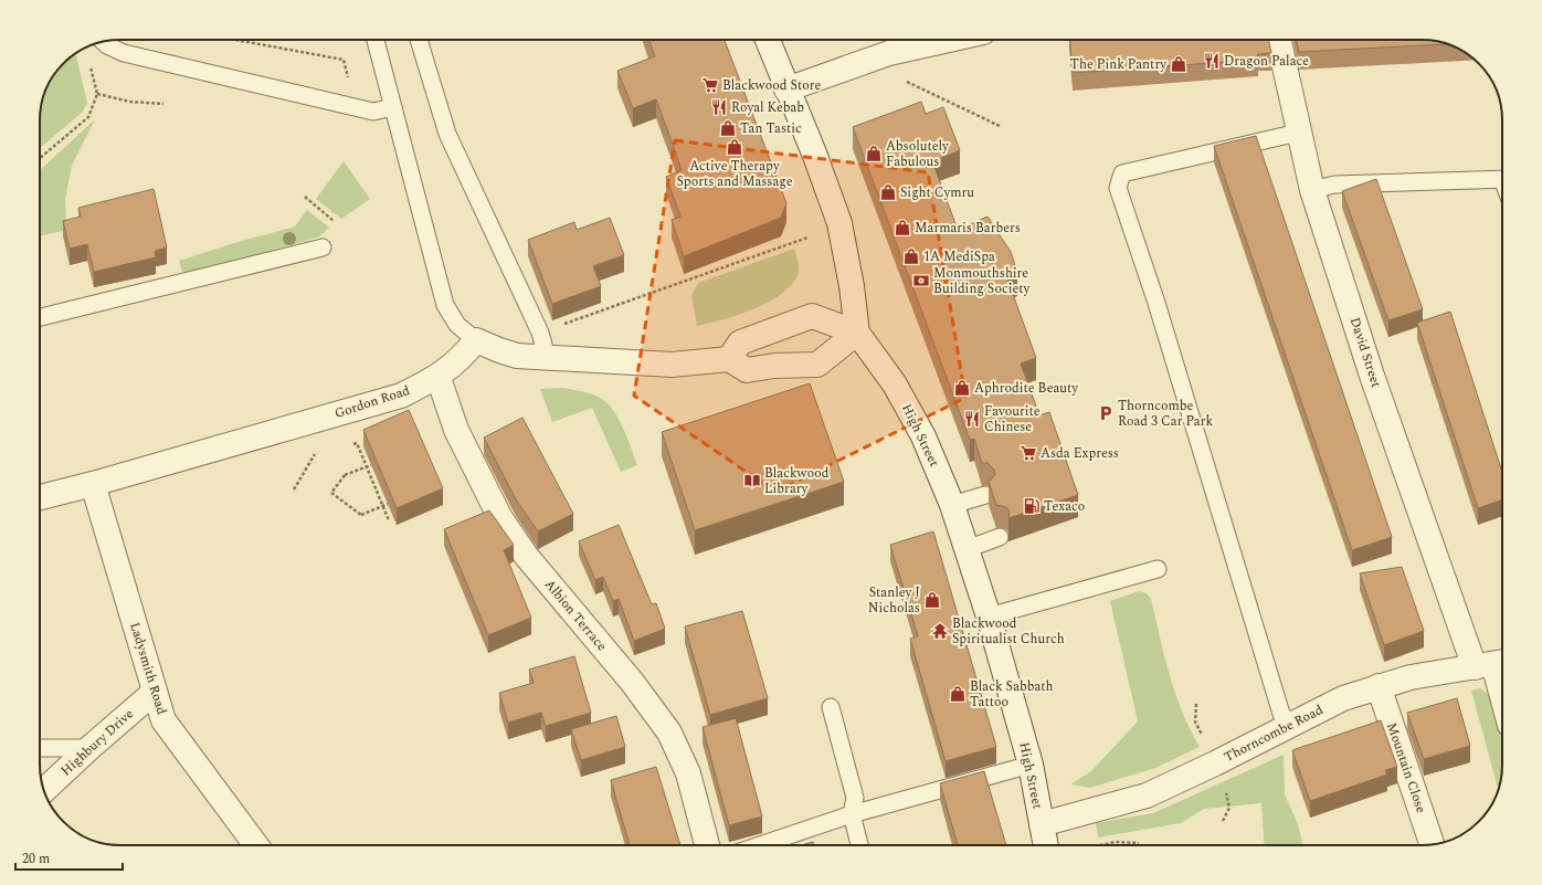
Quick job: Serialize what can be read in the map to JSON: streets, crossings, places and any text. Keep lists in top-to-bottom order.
{
  "streets": {
    "street": [
      "David Street",
      "Gordon Road",
      "High Street",
      "Albion Terrace",
      "Ladysmith Road",
      "Thorncombe Road",
      "Highbury Drive",
      "Mountain Close"
    ]
  },
  "crossings": [
    ["David Street", "Thorncombe Road"],
    ["Gordon Road", "Albion Terrace"],
    ["Gordon Road", "Ladysmith Road"],
    ["High Street", "Thorncombe Road"],
    ["Ladysmith Road", "Highbury Drive"],
    ["Thorncombe Road", "Mountain Close"]
  ],
  "places": {
    "restaurant": ["Dragon Palace", "Royal Kebab", "Favourite Chinese"],
    "shop": [
      "The Pink Pantry",
      "Tan Tastic",
      "Active Therapy Sports and Massage",
      "Absolutely Fabulous",
      "Sight Cymru",
      "Marmaris Barbers",
      "1A MediSpa",
      "Aphrodite Beauty",
      "Stanley J Nicholas",
      "Black Sabbath Tattoo"
    ],
    "supermarket": ["Blackwood Store", "Asda Express"],
    "bank": ["Monmouthshire Building Society"],
    "parking": ["Thorncombe Road 3 Car Park"],
    "library": ["Blackwood Library"],
    "fuel station": ["Texaco"],
    "temple": ["Blackwood Spiritualist Church"]
  },
  "scale_bar": "20 m"
}
